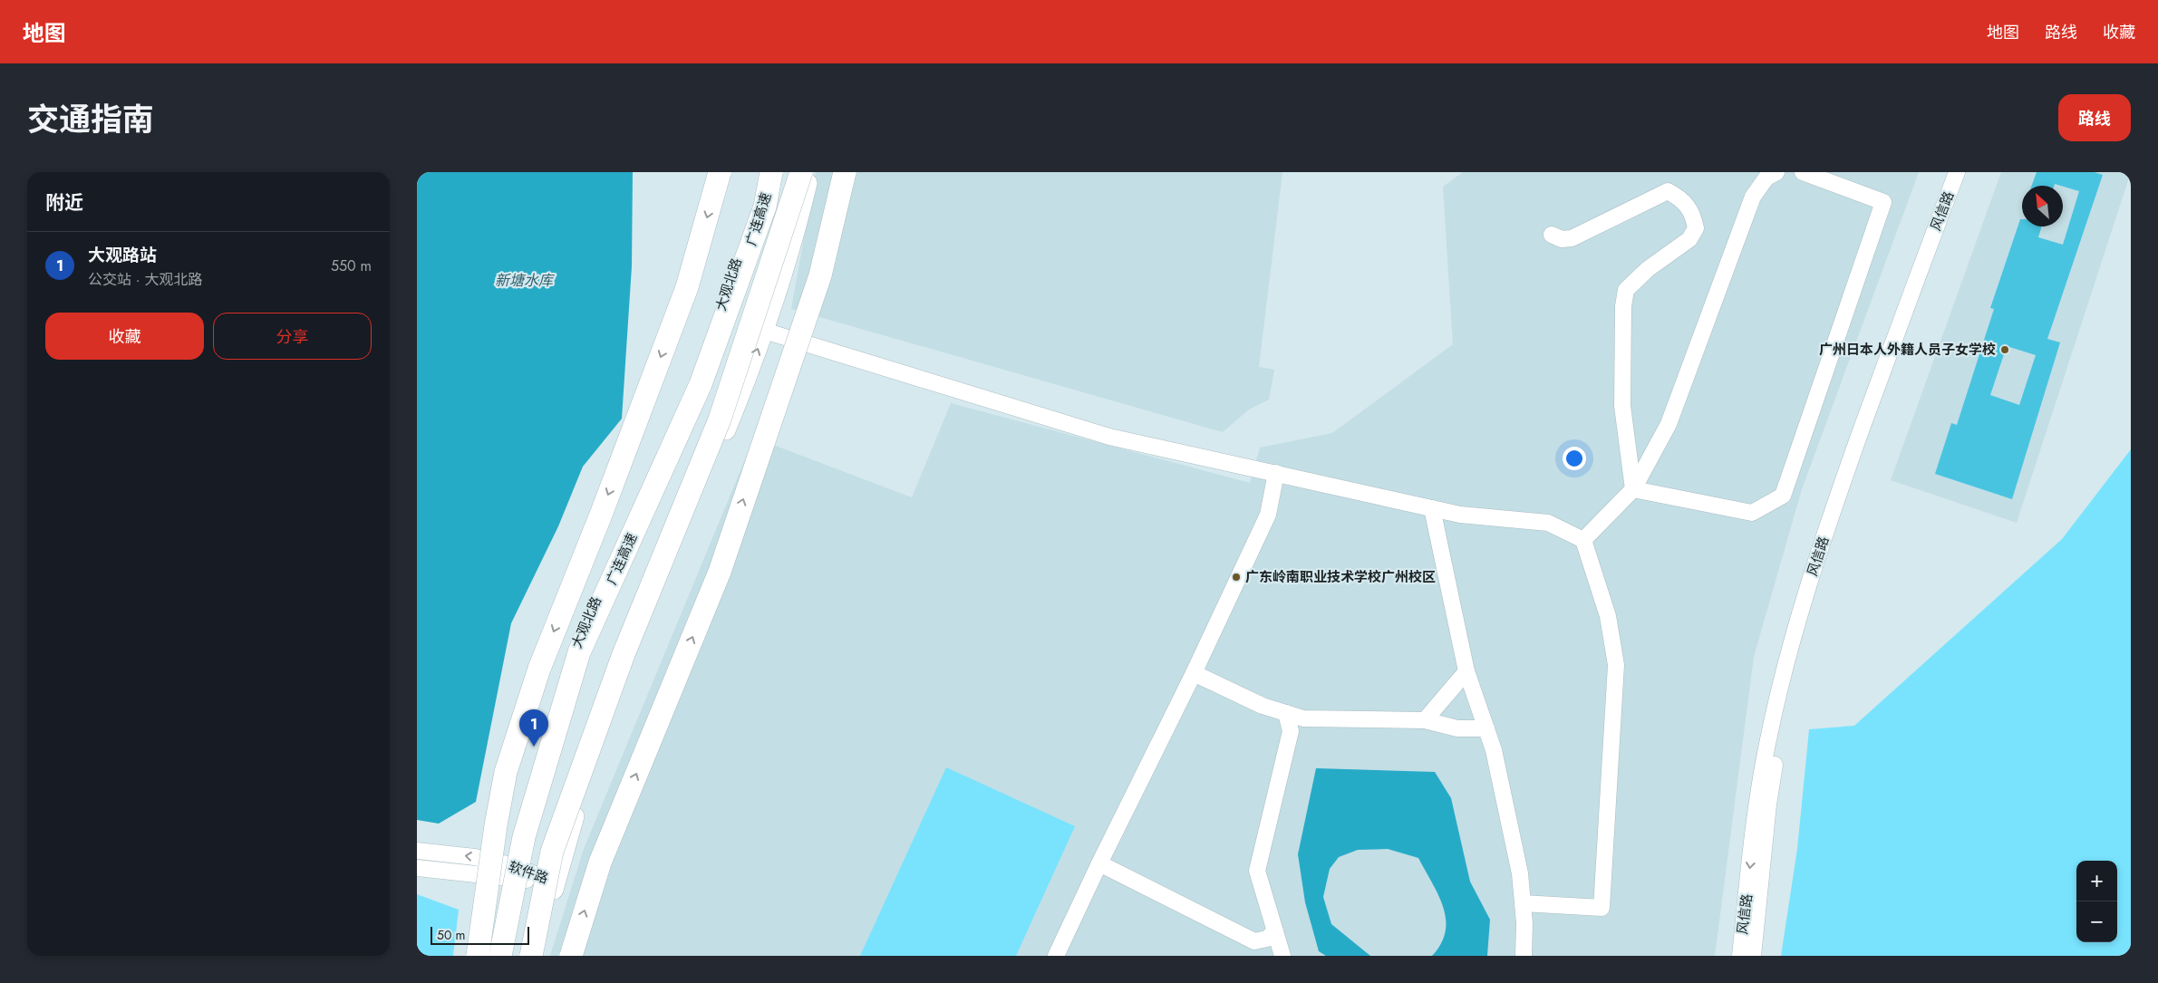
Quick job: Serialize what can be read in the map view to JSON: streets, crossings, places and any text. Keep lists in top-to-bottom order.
{
  "streets": {
    "highway": ["广连高速"],
    "main road": ["大观北路"],
    "street": ["风信路", "软件路"]
  },
  "crossings": [
    ["大观北路", "软件路"]
  ],
  "water": ["新塘水库"],
  "places": ["广州日本人外籍人员子女学校", "广东岭南职业技术学校广州校区"],
  "scale_bar": "50 m",
  "north": "top left",
  "page": {
    "header": "地图",
    "nav": ["地图", "路线", "收藏"],
    "title": "交通指南",
    "buttons": [
      "路线",
      ["收藏", "分享"]
    ],
    "heading": "附近",
    "list": [
      {
        "mark": "1",
        "name": "大观路站",
        "note": "公交站 · 大观北路",
        "value": "550 m"
      }
    ],
    "pins": "1",
    "map_buttons": ["+", "−"],
    "scale": "50 m"
  }
}
